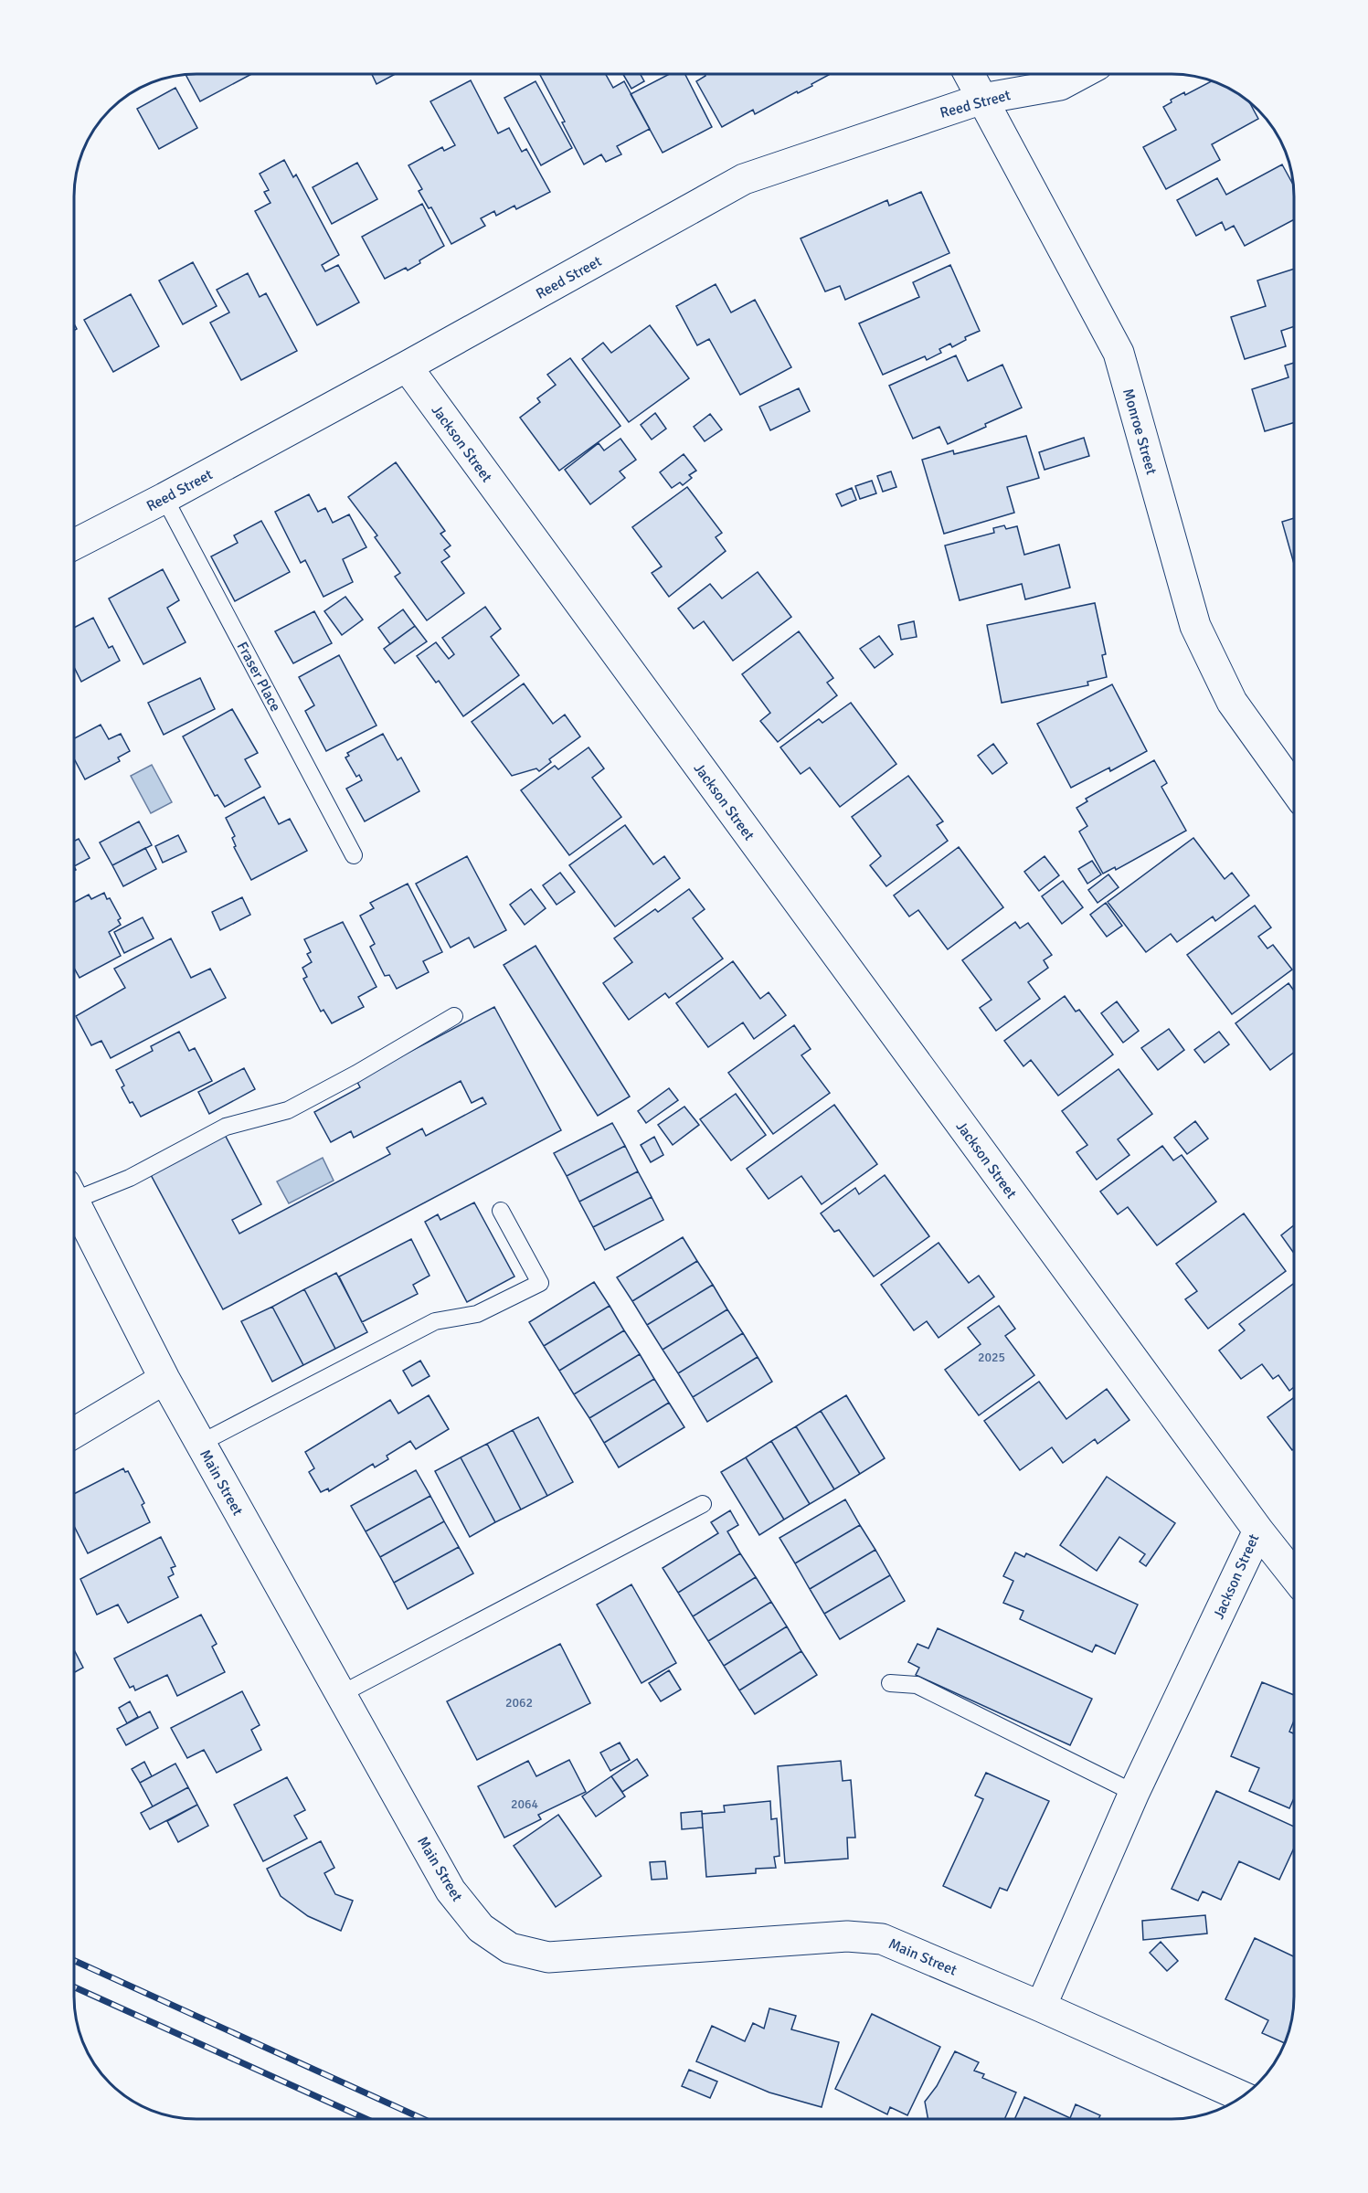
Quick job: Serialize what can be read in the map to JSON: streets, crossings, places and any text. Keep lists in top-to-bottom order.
{
  "streets": {
    "street": [
      "Reed Street",
      "Monroe Street",
      "Jackson Street",
      "Main Street"
    ],
    "lane": ["Fraser Place"]
  },
  "crossings": [
    ["Reed Street", "Monroe Street"],
    ["Reed Street", "Jackson Street"],
    ["Reed Street", "Fraser Place"],
    ["Jackson Street", "Main Street"]
  ],
  "house_numbers": ["2025", "2062", "2064"]
}
